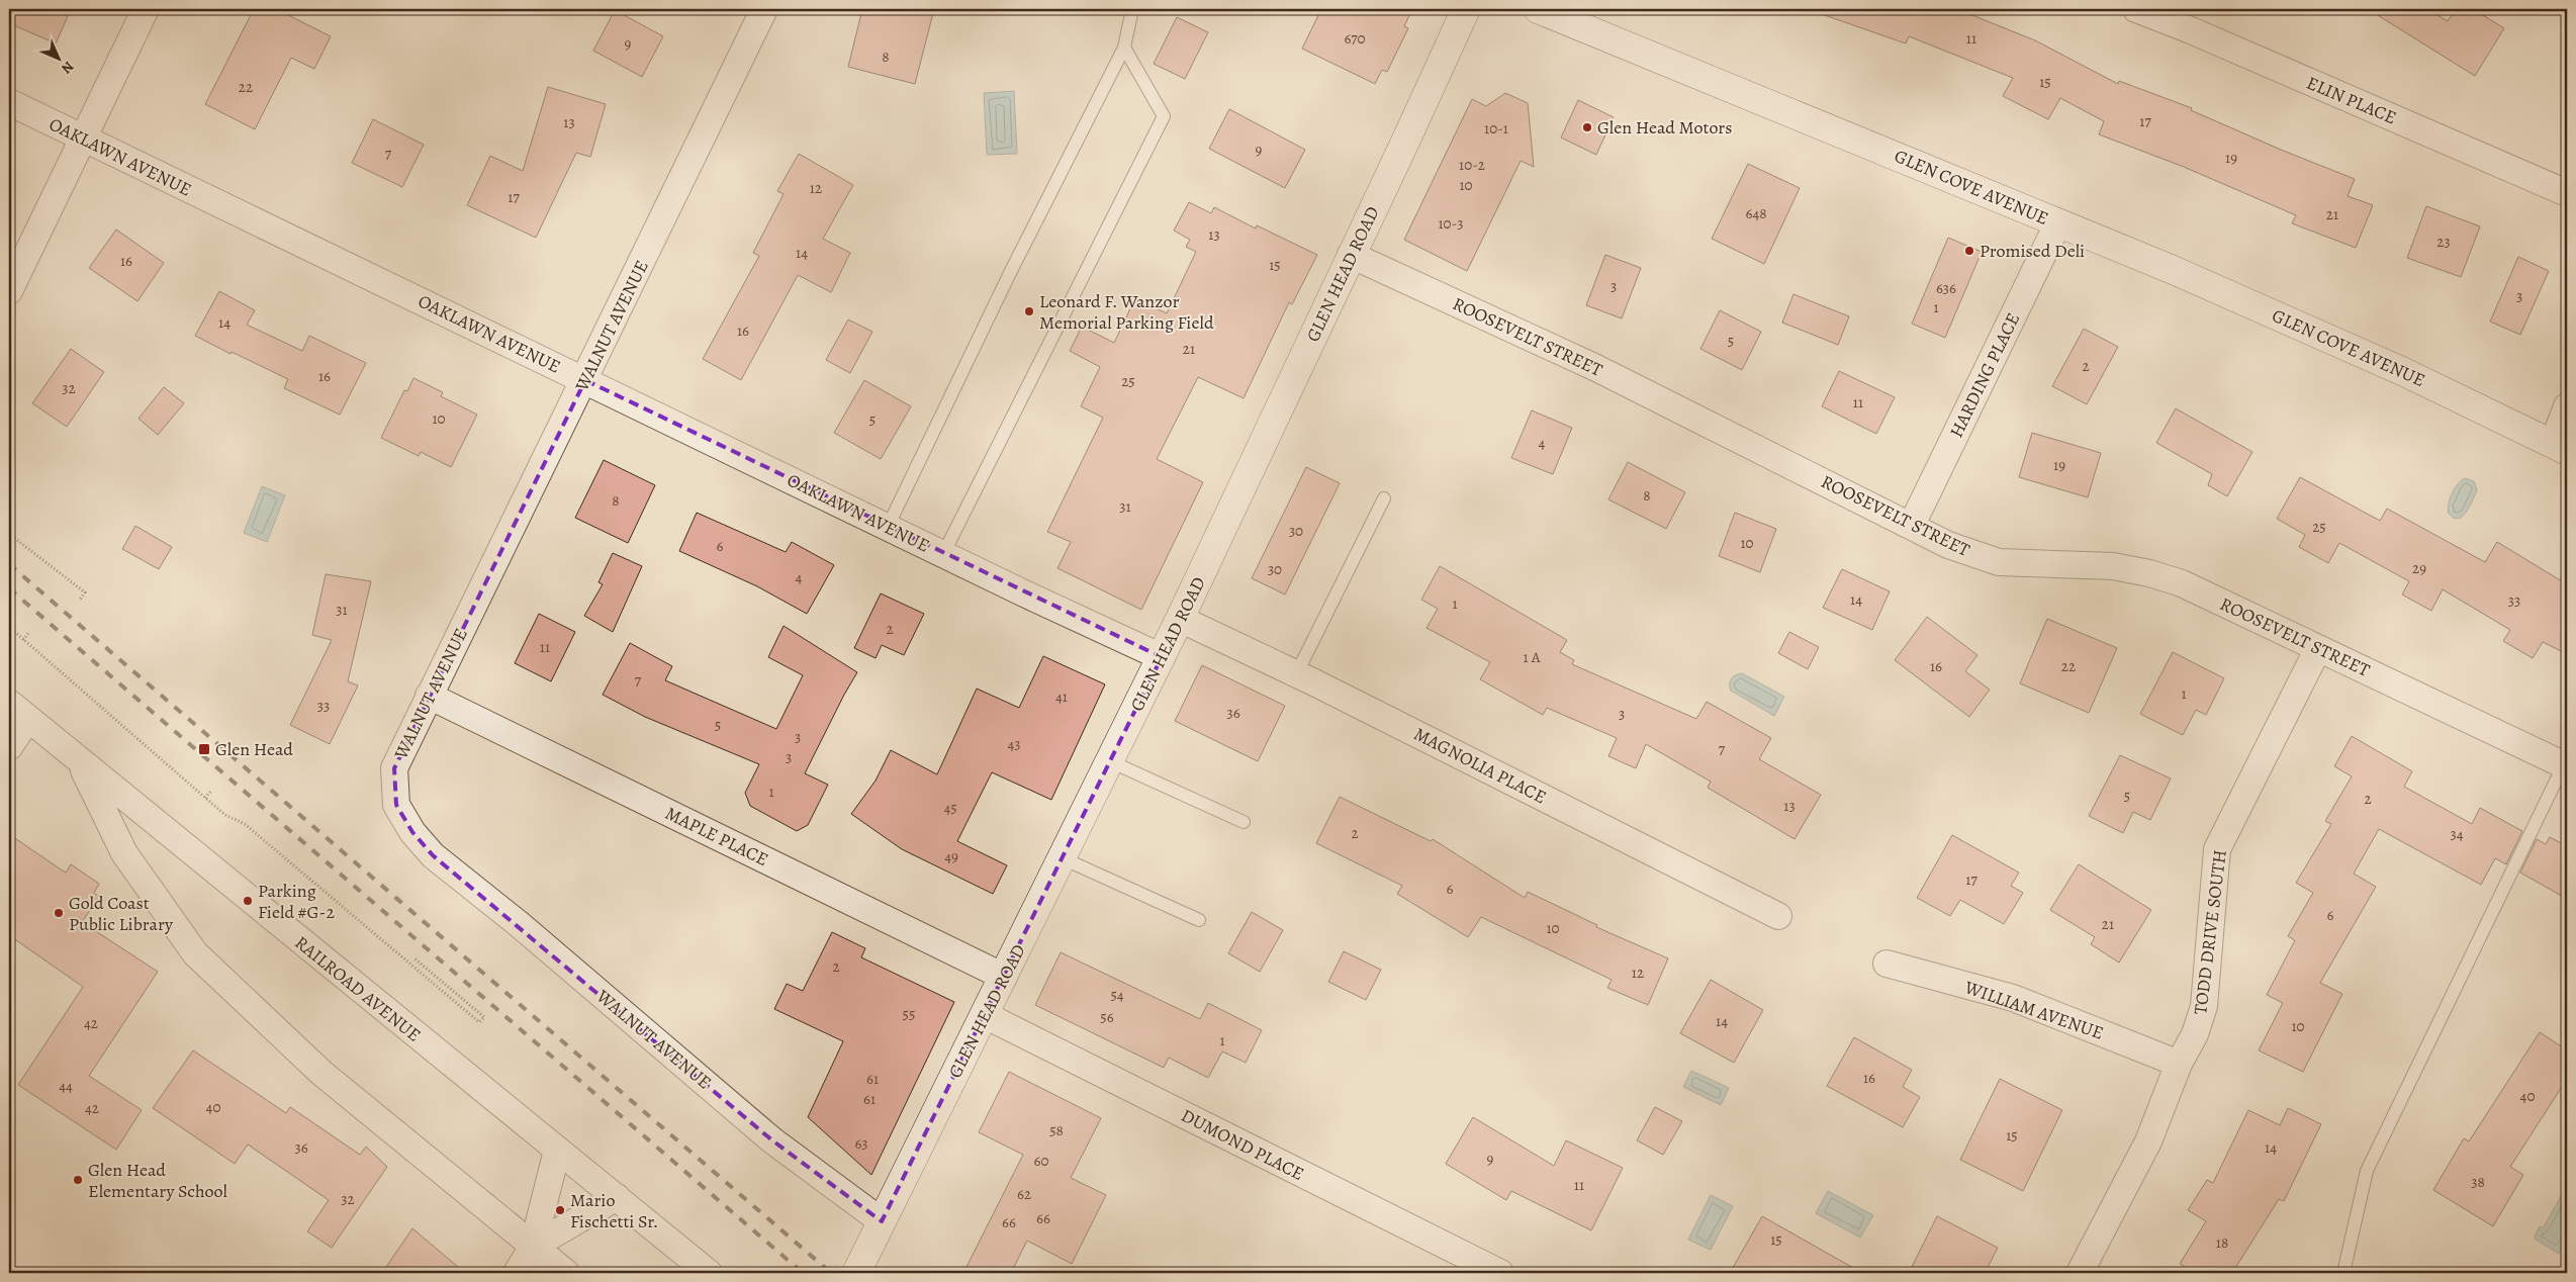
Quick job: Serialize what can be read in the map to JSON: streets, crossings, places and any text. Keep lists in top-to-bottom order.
{
  "streets": {
    "main road": ["GLEN COVE AVENUE", "GLEN HEAD ROAD"],
    "street": [
      "ELIN PLACE",
      "OAKLAWN AVENUE",
      "WALNUT AVENUE",
      "ROOSEVELT STREET",
      "HARDING PLACE",
      "MAGNOLIA PLACE",
      "MAPLE PLACE",
      "TODD DRIVE SOUTH",
      "RAILROAD AVENUE",
      "WILLIAM AVENUE",
      "DUMOND PLACE"
    ]
  },
  "crossings": [
    ["OAKLAWN AVENUE", "GLEN HEAD ROAD"],
    ["OAKLAWN AVENUE", "WALNUT AVENUE"],
    ["GLEN COVE AVENUE", "HARDING PLACE"],
    ["GLEN HEAD ROAD", "WALNUT AVENUE"],
    ["GLEN HEAD ROAD", "ROOSEVELT STREET"],
    ["GLEN HEAD ROAD", "MAGNOLIA PLACE"],
    ["GLEN HEAD ROAD", "MAPLE PLACE"],
    ["GLEN HEAD ROAD", "DUMOND PLACE"],
    ["WALNUT AVENUE", "MAPLE PLACE"],
    ["ROOSEVELT STREET", "HARDING PLACE"],
    ["ROOSEVELT STREET", "TODD DRIVE SOUTH"],
    ["TODD DRIVE SOUTH", "WILLIAM AVENUE"]
  ],
  "places": {
    "other": [
      "Glen Head Motors",
      "Promised Deli",
      "Leonard F. Wanzor Memorial Parking Field",
      "Parking Field #G-2",
      "Gold Coast Public Library",
      "Glen Head Elementary School",
      "Mario Fischetti Sr."
    ],
    "transit": ["Glen Head"]
  },
  "house_numbers": [
    "670",
    "11",
    "9",
    "8",
    "15",
    "22",
    "17",
    "13",
    "10-1",
    "9",
    "7",
    "19",
    "10-2",
    "10",
    "12",
    "17",
    "648",
    "21",
    "10-3",
    "13",
    "23",
    "14",
    "16",
    "15",
    "3",
    "636",
    "3",
    "1",
    "14",
    "16",
    "5",
    "21",
    "2",
    "16",
    "25",
    "32",
    "11",
    "10",
    "5",
    "4",
    "19",
    "8",
    "8",
    "31",
    "25",
    "30",
    "10",
    "6",
    "29",
    "30",
    "4",
    "14",
    "33",
    "1",
    "31",
    "2",
    "11",
    "1 A",
    "16",
    "22",
    "7",
    "1",
    "41",
    "33",
    "36",
    "3",
    "5",
    "3",
    "43",
    "7",
    "3",
    "1",
    "5",
    "2",
    "13",
    "45",
    "2",
    "34",
    "49",
    "17",
    "6",
    "6",
    "21",
    "10",
    "2",
    "12",
    "54",
    "55",
    "56",
    "14",
    "42",
    "10",
    "1",
    "16",
    "61",
    "44",
    "40",
    "61",
    "40",
    "42",
    "58",
    "15",
    "63",
    "36",
    "14",
    "9",
    "60",
    "38",
    "11",
    "62",
    "32",
    "66",
    "66",
    "15",
    "18"
  ],
  "north": "bottom right"
}
